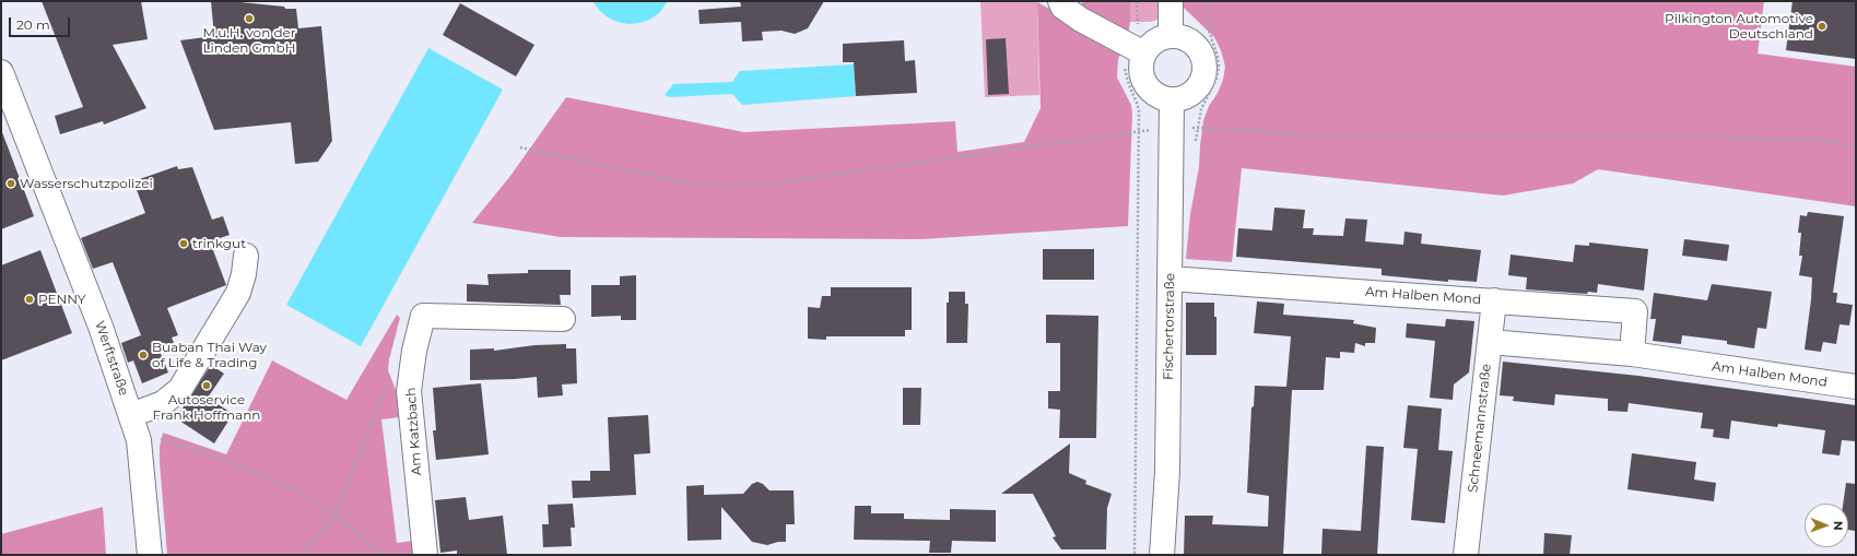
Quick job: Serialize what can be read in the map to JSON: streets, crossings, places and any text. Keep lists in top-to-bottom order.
{
  "streets": {
    "street": [
      "Am Halben Mond",
      "Fischertorstraße",
      "Werftstraße",
      "Schneemannstraße",
      "Am Katzbach"
    ]
  },
  "crossings": [
    ["Am Halben Mond", "Fischertorstraße"],
    ["Am Halben Mond", "Schneemannstraße"]
  ],
  "places": [
    "M.u.H. von der Linden GmbH",
    "Pilkington Automotive Deutschland",
    "Wasserschutzpolizei",
    "trinkgut",
    "PENNY",
    "Buaban Thai Way of Life & Trading",
    "Autoservice Frank Hoffmann"
  ],
  "scale_bar": "20 m",
  "north": "right"
}
